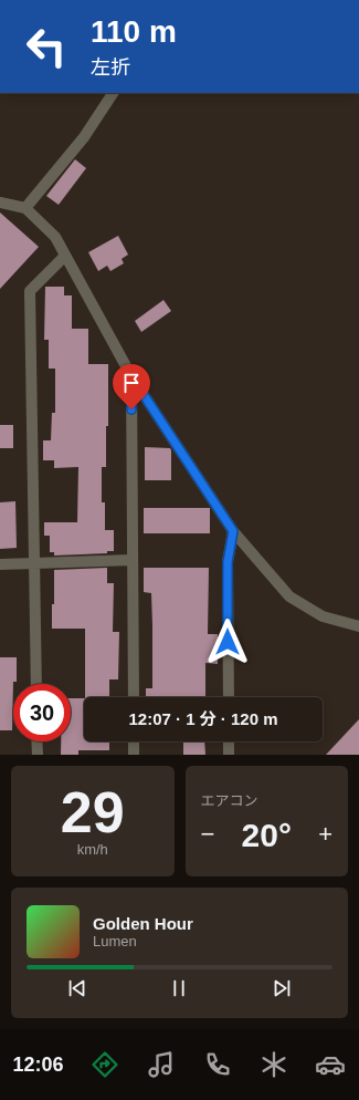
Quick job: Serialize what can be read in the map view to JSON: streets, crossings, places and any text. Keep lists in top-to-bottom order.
{
  "page": {
    "turn": ["110 m", "左折"],
    "limit": "30",
    "trip": "12:07 · 1 分 · 120 m",
    "tile": [
      ["29", "km/h"],
      "エアコン"
    ],
    "heat": ["−", "20°", "+"],
    "song": ["Golden Hour", "Lumen"],
    "tabs": "12:06"
  }
}
